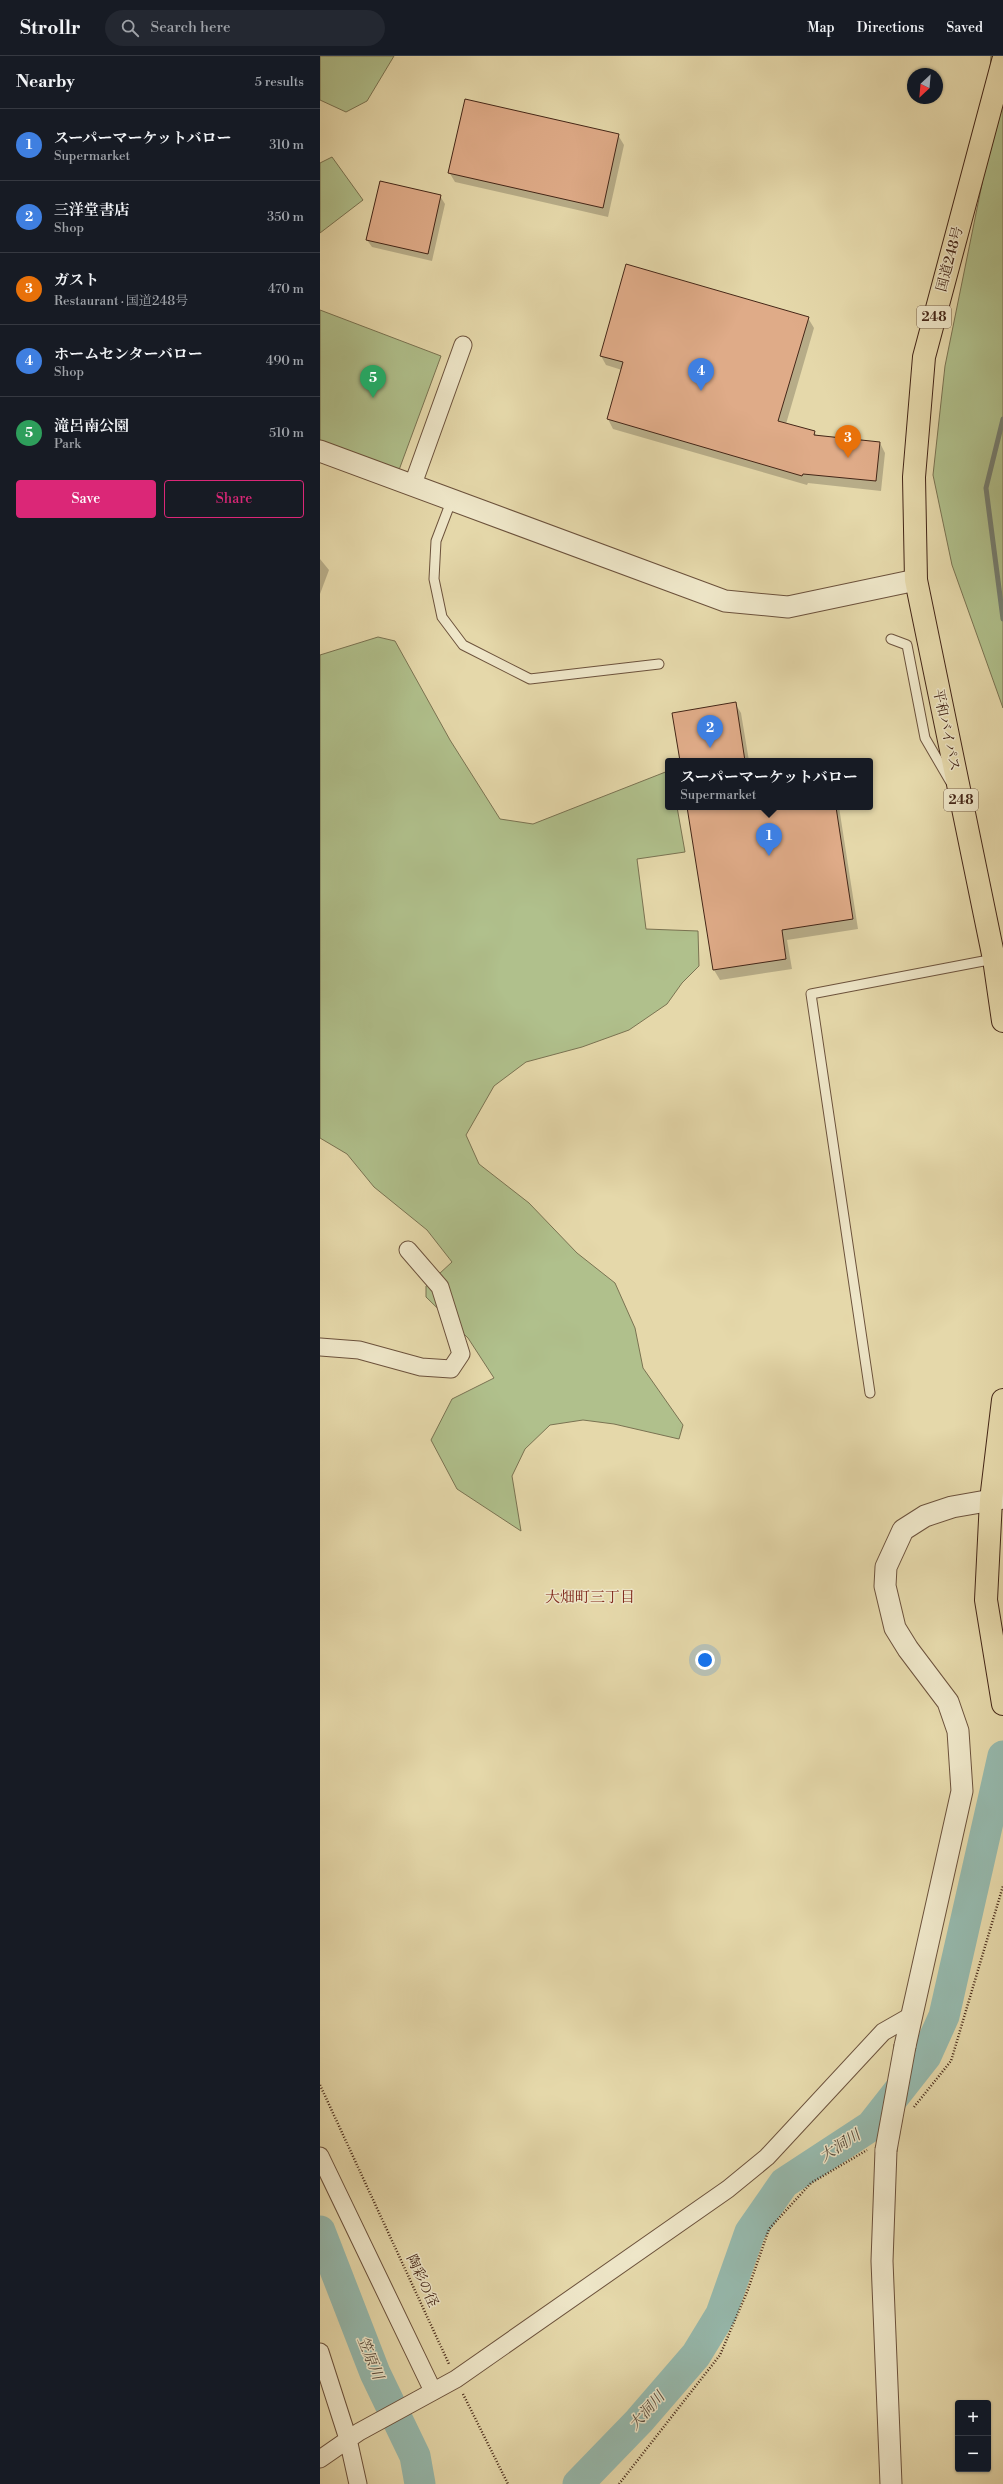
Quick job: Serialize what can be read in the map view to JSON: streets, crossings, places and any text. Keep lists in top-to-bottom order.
{
  "streets": {
    "highway": ["国道248号", "248", "平和バイパス"],
    "path": ["陶彩の径"]
  },
  "crossings": [
    ["国道248号", "平和バイパス"]
  ],
  "districts": ["大畑町三丁目"],
  "water": ["大洞川", "笠原川"],
  "north": "bottom left",
  "page": {
    "header": "Strollr",
    "search": "Search here",
    "nav": ["Map", "Directions", "Saved"],
    "heading": ["Nearby", "5 results"],
    "list": [
      {
        "mark": "1",
        "name": "スーパーマーケットバロー",
        "note": "Supermarket",
        "value": "310 m"
      },
      {
        "mark": "2",
        "name": "三洋堂書店",
        "note": "Shop",
        "value": "350 m"
      },
      {
        "mark": "3",
        "name": "ガスト",
        "note": "Restaurant · 国道248号",
        "value": "470 m"
      },
      {
        "mark": "4",
        "name": "ホームセンターバロー",
        "note": "Shop",
        "value": "490 m"
      },
      {
        "mark": "5",
        "name": "滝呂南公園",
        "note": "Park",
        "value": "510 m"
      }
    ],
    "pins": [
      "4",
      "5",
      "3",
      "2",
      "1"
    ],
    "buttons": ["Save", "Share"],
    "popup": ["スーパーマーケットバロー", "Supermarket"],
    "map_buttons": ["+", "−"]
  }
}
